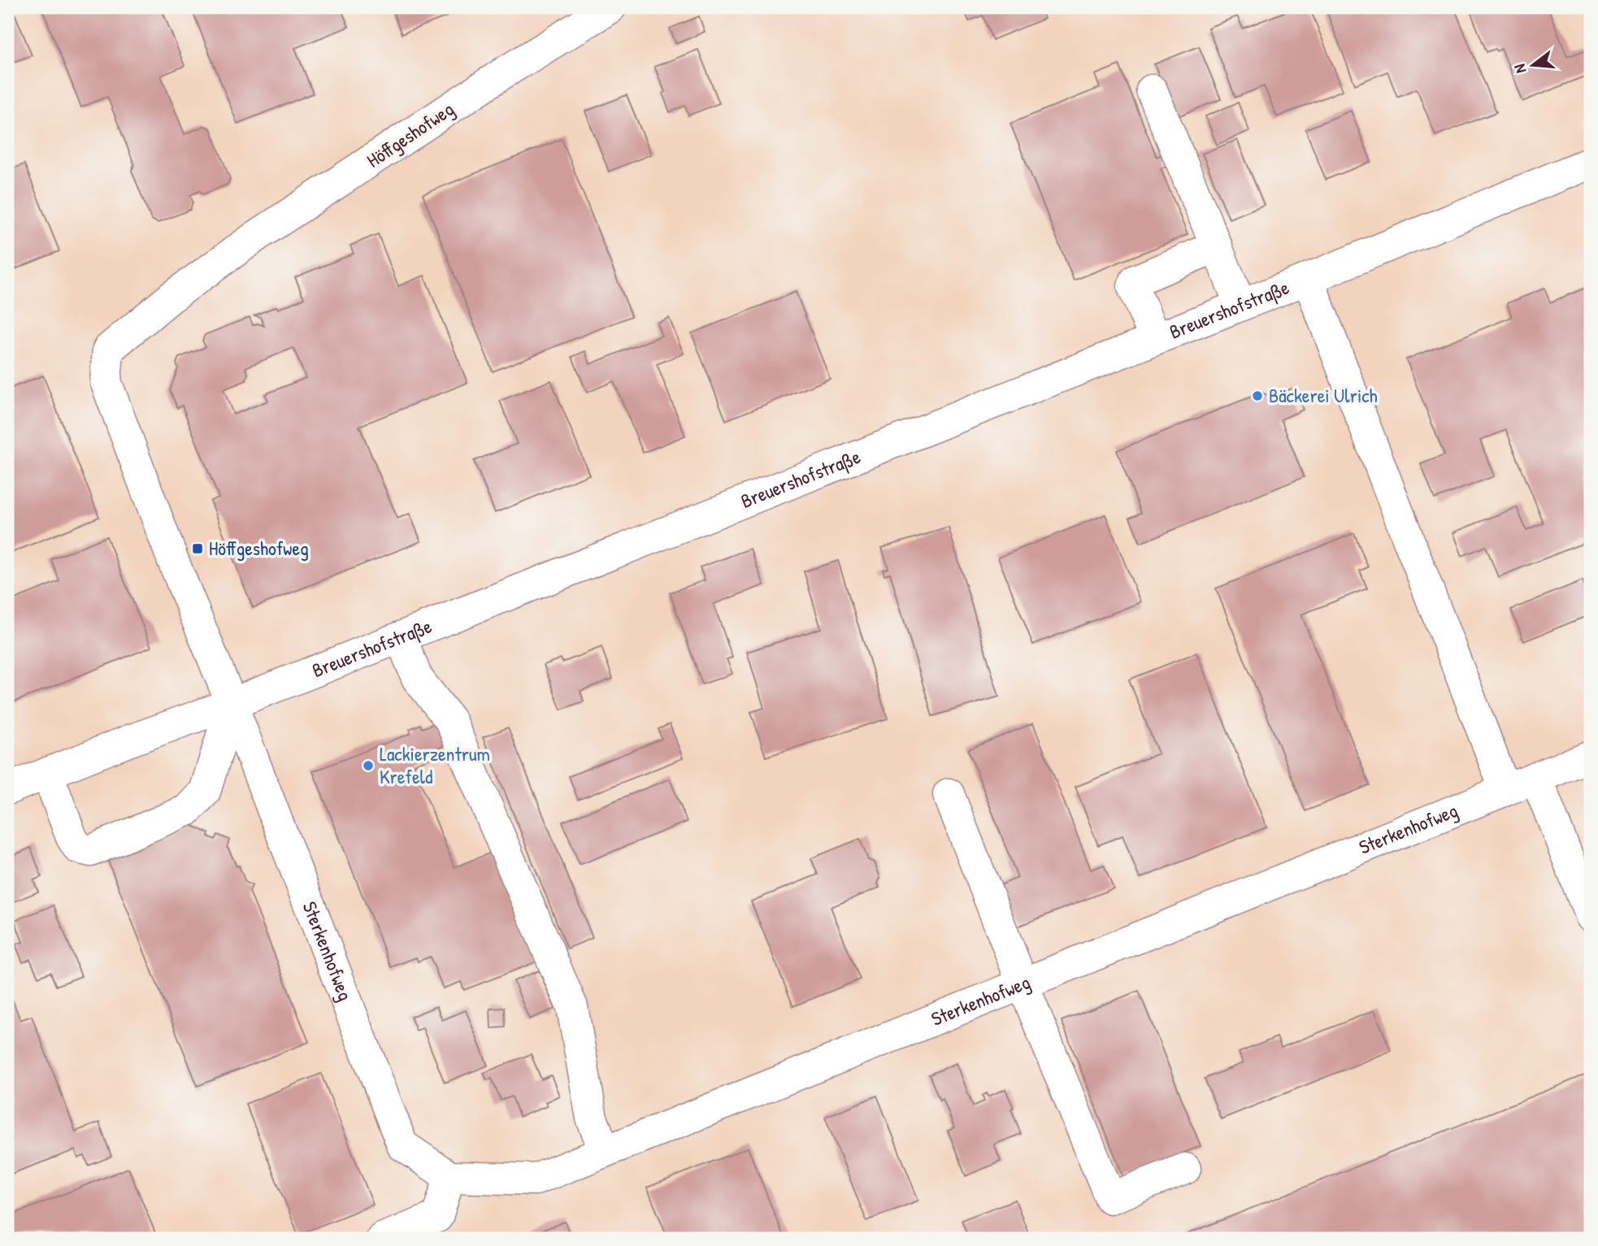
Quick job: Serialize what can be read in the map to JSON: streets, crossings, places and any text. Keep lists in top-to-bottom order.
{
  "streets": {
    "street": ["Höffgeshofweg", "Breuershofstraße", "Sterkenhofweg"]
  },
  "crossings": [
    ["Höffgeshofweg", "Breuershofstraße"],
    ["Höffgeshofweg", "Sterkenhofweg"],
    ["Breuershofstraße", "Sterkenhofweg"]
  ],
  "places": {
    "other": ["Bäckerei Ulrich", "Lackierzentrum Krefeld"],
    "transit": ["Höffgeshofweg"]
  },
  "north": "left"
}
